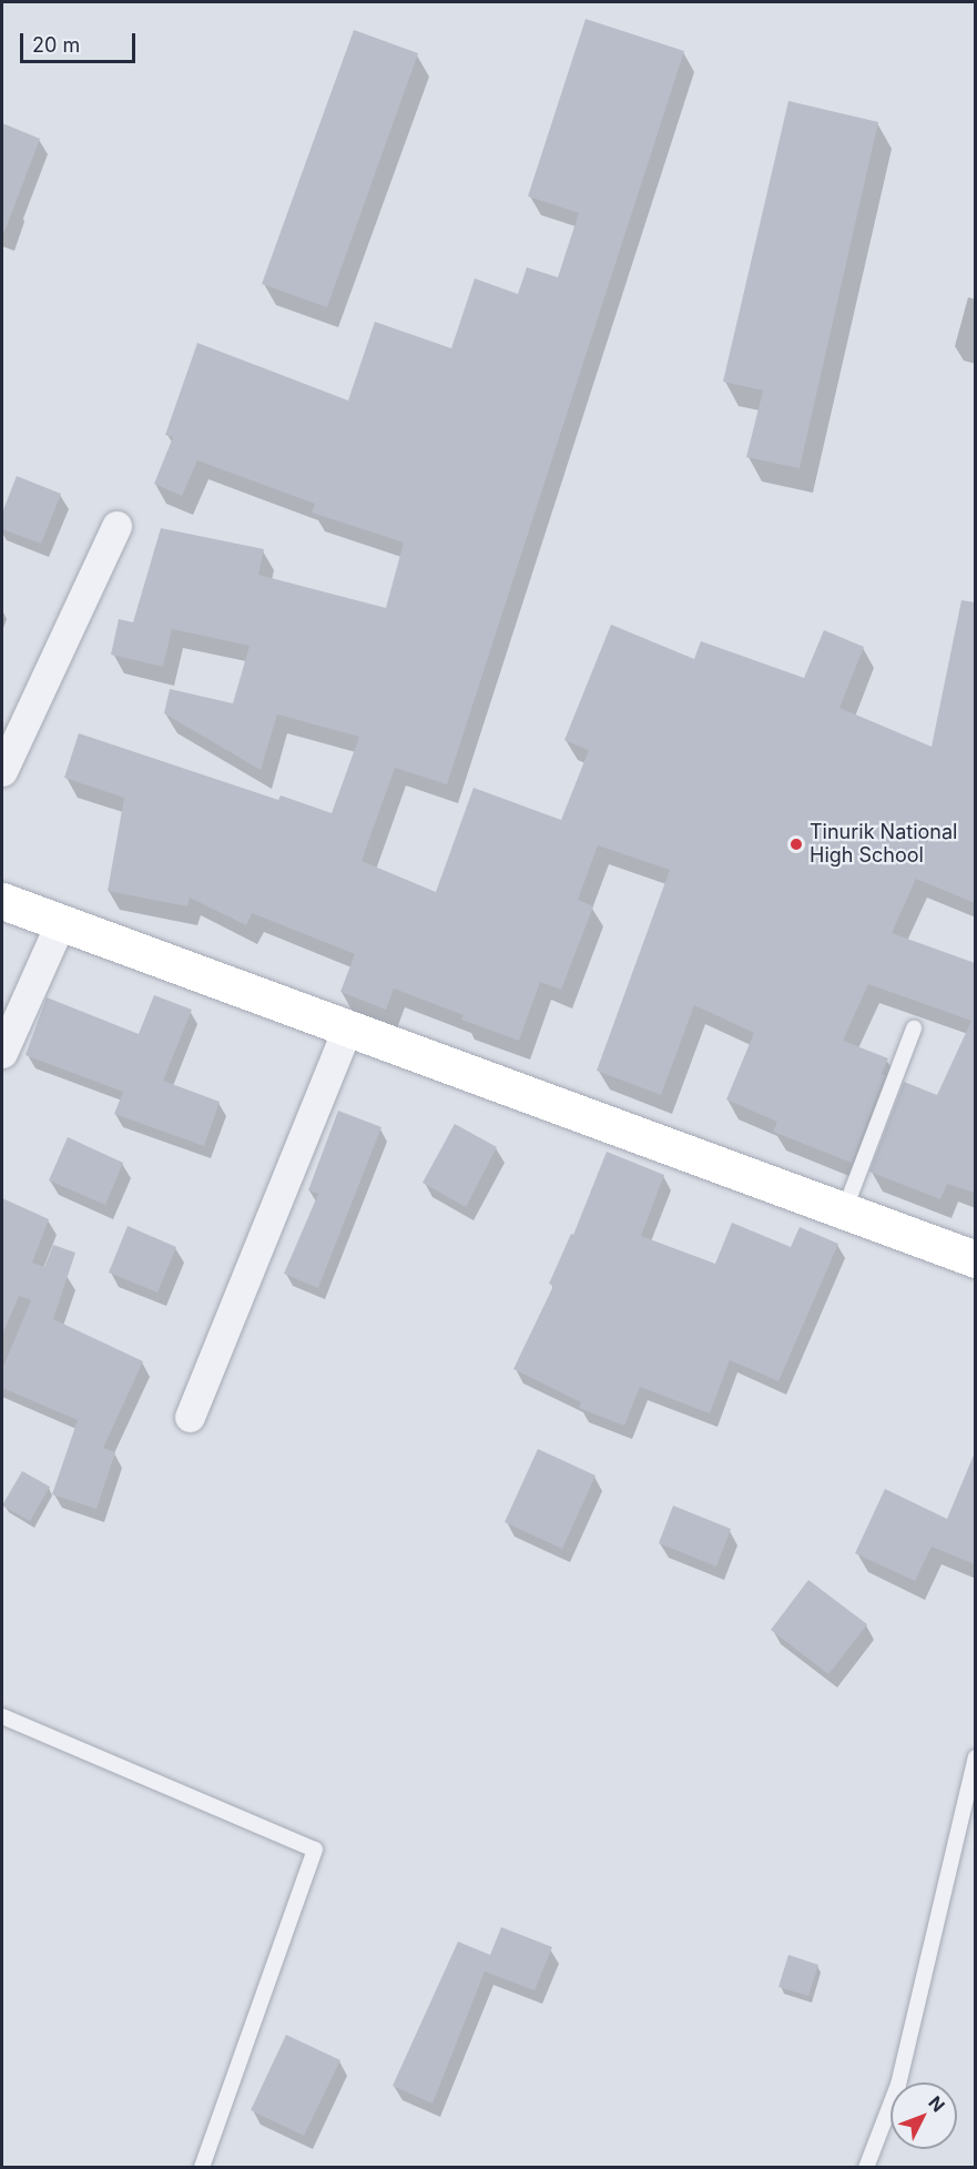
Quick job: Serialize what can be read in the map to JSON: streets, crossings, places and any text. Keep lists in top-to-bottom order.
{
  "places": ["Tinurik National High School"],
  "scale_bar": "20 m",
  "north": "top right"
}
